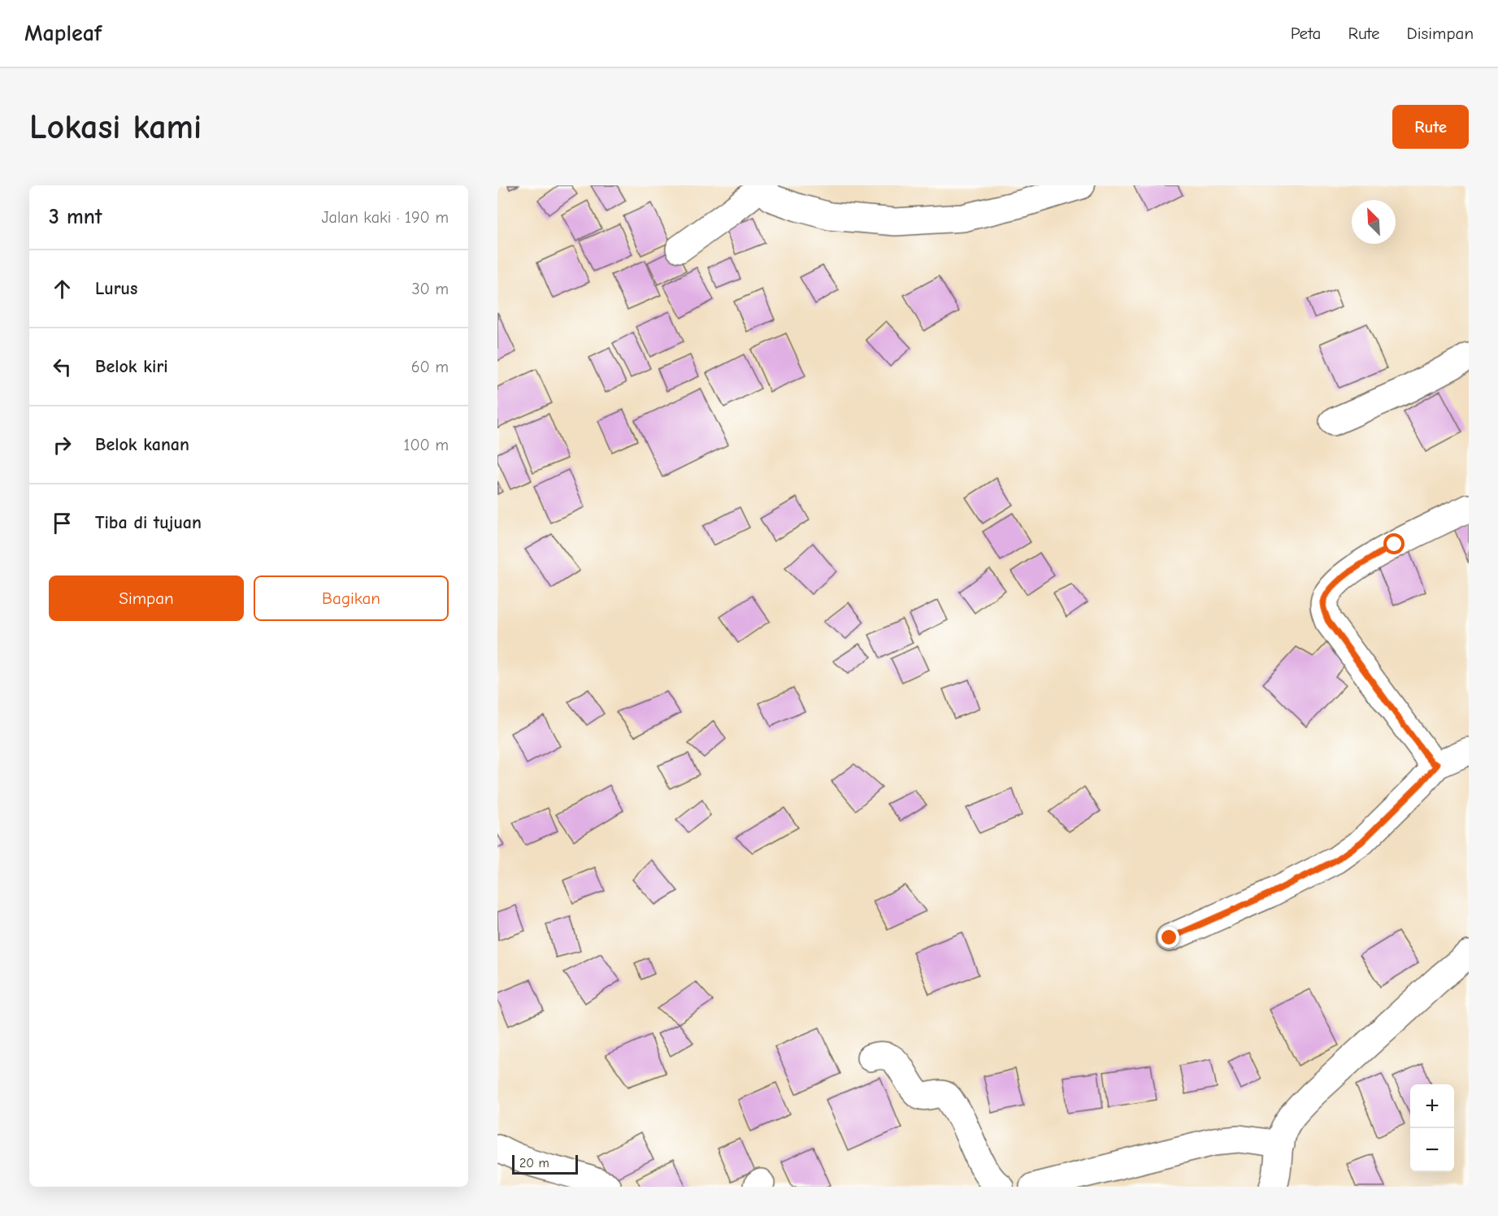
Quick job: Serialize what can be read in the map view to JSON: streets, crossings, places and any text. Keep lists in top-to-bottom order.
{
  "scale_bar": "20 m",
  "north": "top left",
  "page": {
    "header": "Mapleaf",
    "nav": ["Peta", "Rute", "Disimpan"],
    "buttons": [
      "Rute",
      ["Simpan", "Bagikan"]
    ],
    "title": "Lokasi kami",
    "heading": ["3 mnt", "Jalan kaki · 190 m"],
    "list": [
      ["Lurus", "30 m"],
      ["Belok kiri", "60 m"],
      ["Belok kanan", "100 m"],
      "Tiba di tujuan"
    ],
    "map_buttons": ["+", "−"],
    "scale": "20 m"
  }
}
